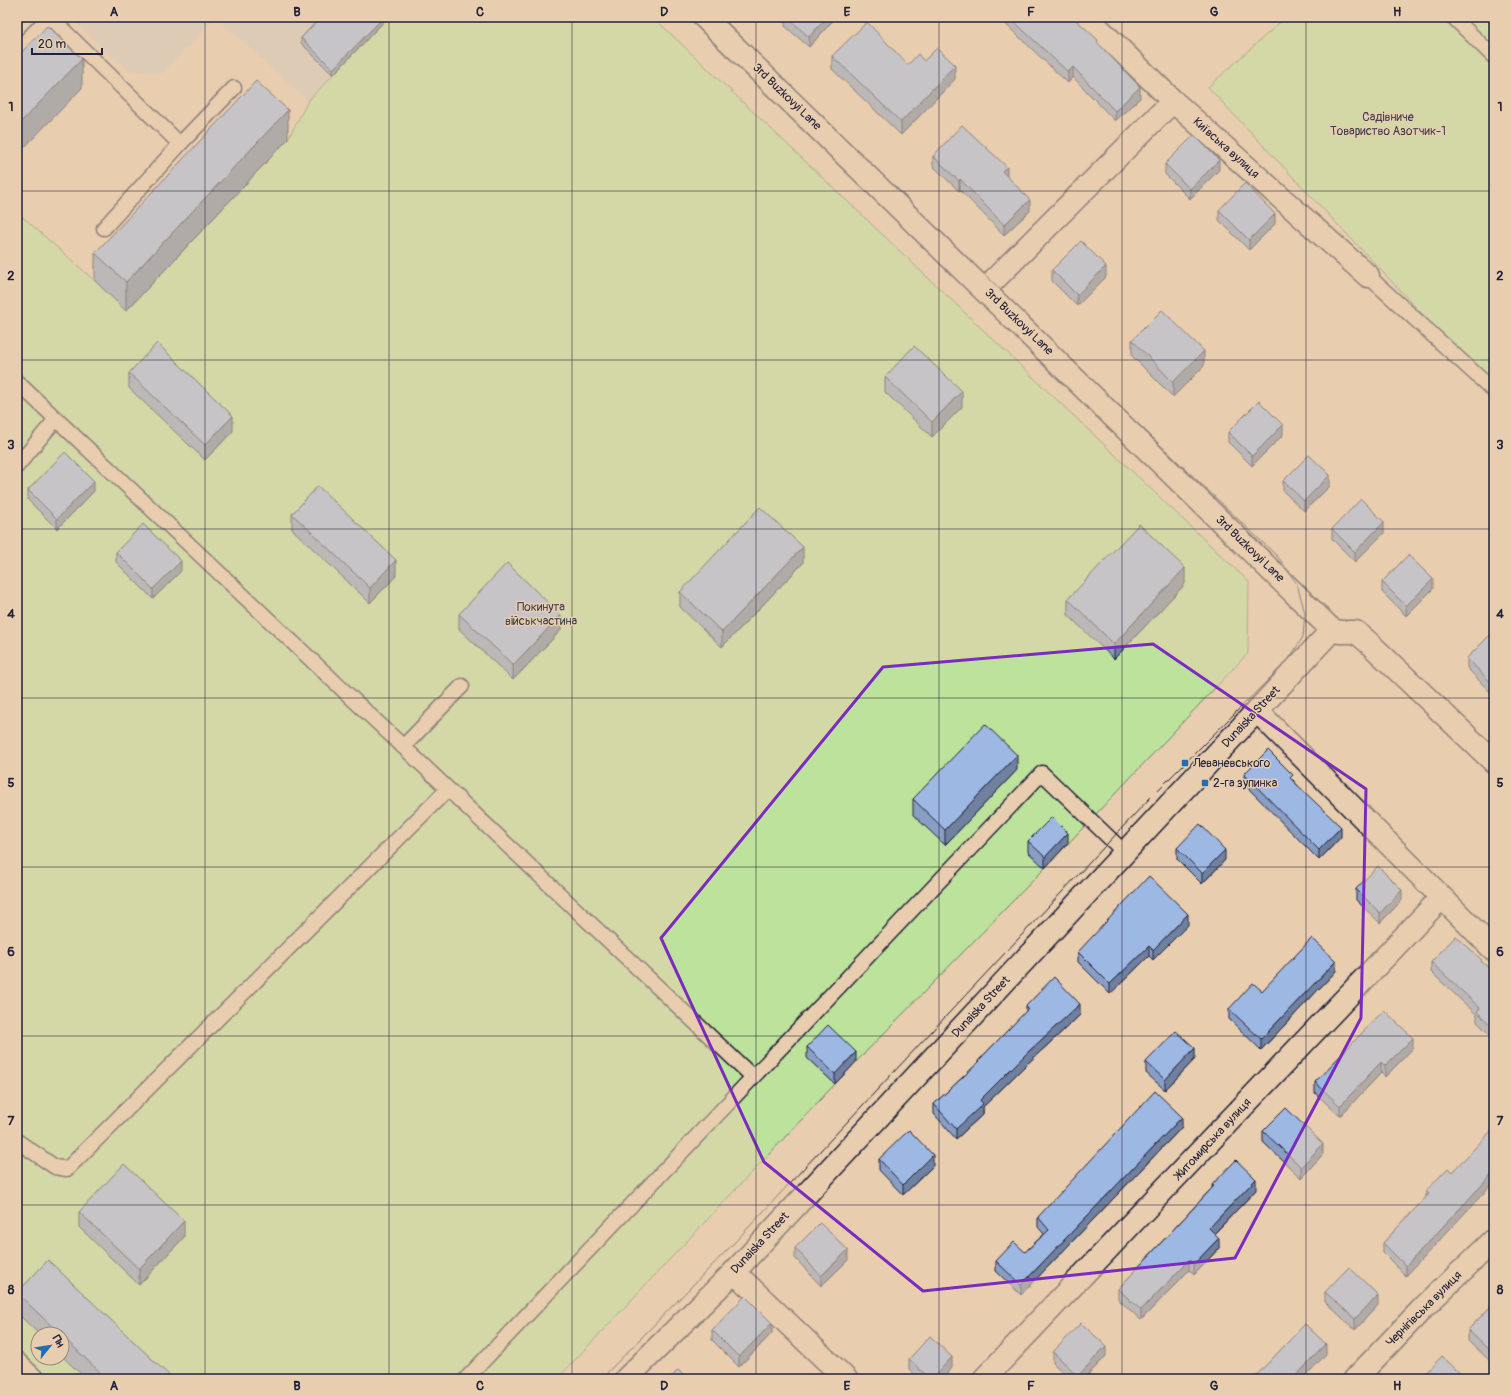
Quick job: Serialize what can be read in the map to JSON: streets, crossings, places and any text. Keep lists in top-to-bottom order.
{
  "streets": {
    "street": [
      "3rd Buzkovyi Lane",
      "Київська вулиця",
      "Dunaiska Street",
      "Житомирська вулиця",
      "Чернігівська вулиця"
    ]
  },
  "crossings": [
    ["3rd Buzkovyi Lane", "Dunaiska Street"]
  ],
  "parks": ["Садівниче Товариство Азотчик-1", "Покинута військчастина"],
  "places": {
    "transit": ["Леваневського", "2-га зупинка"]
  },
  "scale_bar": "20 m",
  "north": "top right",
  "grid": {
    "columns": [
      "A",
      "B",
      "C",
      "D",
      "E",
      "F",
      "G",
      "H"
    ],
    "rows": [
      "1",
      "2",
      "3",
      "4",
      "5",
      "6",
      "7",
      "8"
    ]
  }
}
